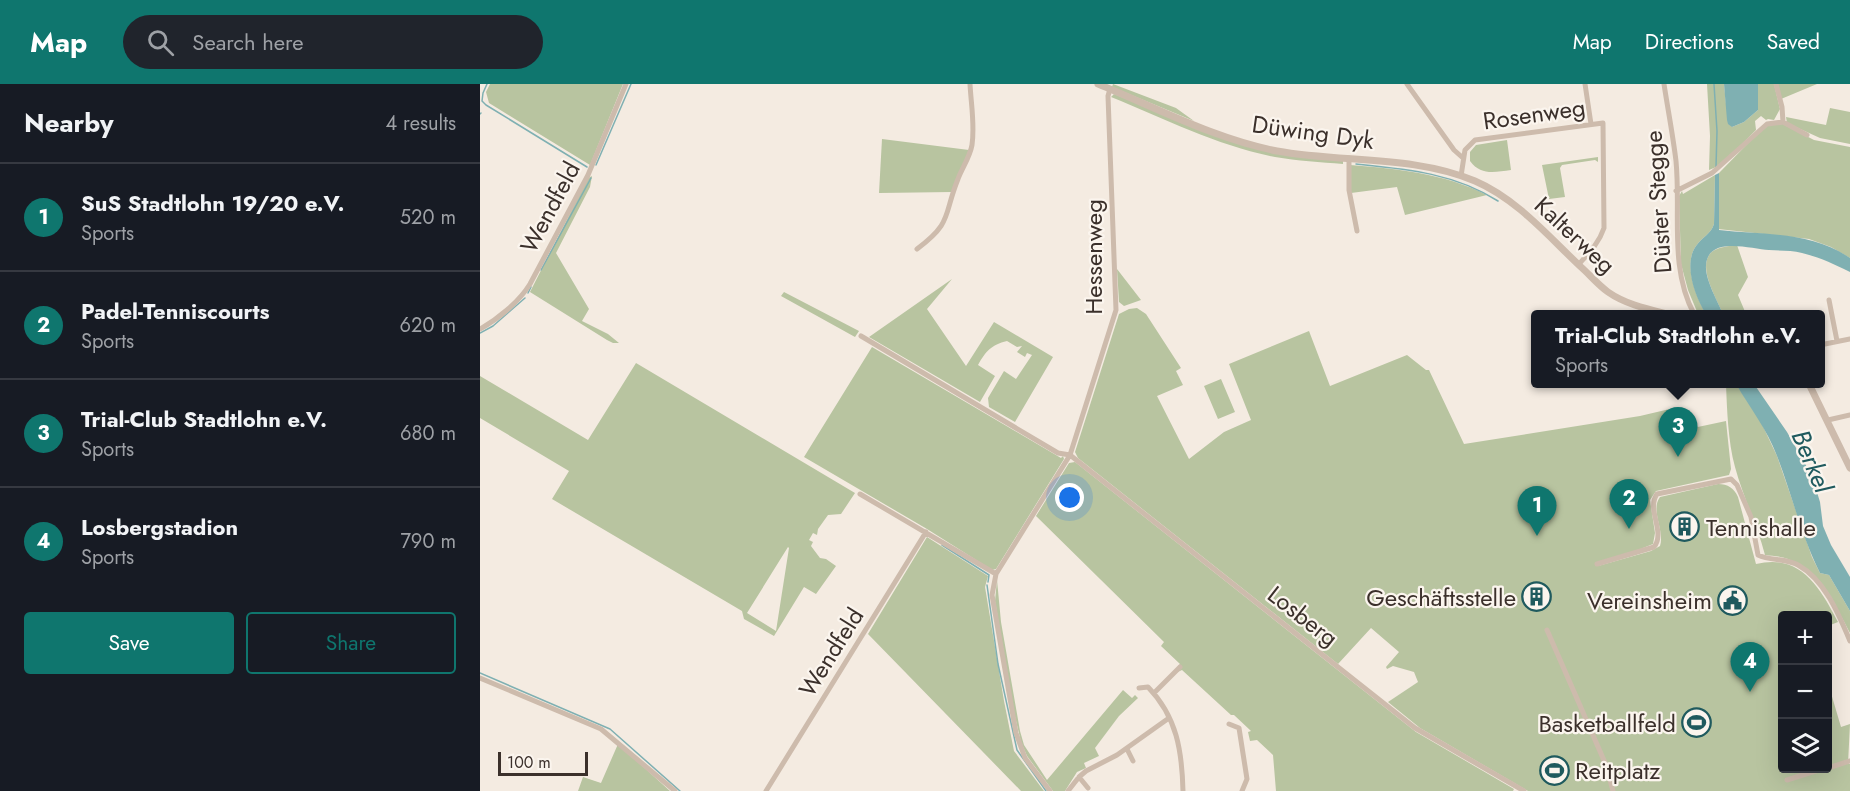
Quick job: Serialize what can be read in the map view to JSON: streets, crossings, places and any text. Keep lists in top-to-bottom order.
{
  "streets": {
    "street": [
      "Rosenweg",
      "Düwing Dyk",
      "Düster Stegge",
      "Wendfeld",
      "Kalterweg",
      "Hessenweg",
      "Losberg"
    ]
  },
  "crossings": [
    ["Rosenweg", "Düwing Dyk"],
    ["Rosenweg", "Kalterweg"],
    ["Düwing Dyk", "Kalterweg"],
    ["Düwing Dyk", "Hessenweg"],
    ["Hessenweg", "Losberg"]
  ],
  "water": ["Berkel"],
  "places": {
    "building": ["Tennishalle", "Geschäftsstelle"],
    "public building": ["Vereinsheim"],
    "sports": ["Basketballfeld", "Reitplatz"]
  },
  "scale_bar": "100 m",
  "page": {
    "header": "Map",
    "search": "Search here",
    "nav": ["Map", "Directions", "Saved"],
    "heading": ["Nearby", "4 results"],
    "list": [
      {
        "mark": "1",
        "name": "SuS Stadtlohn 19/20 e.V.",
        "note": "Sports",
        "value": "520 m"
      },
      {
        "mark": "2",
        "name": "Padel-Tenniscourts",
        "note": "Sports",
        "value": "620 m"
      },
      {
        "mark": "3",
        "name": "Trial-Club Stadtlohn e.V.",
        "note": "Sports",
        "value": "680 m"
      },
      {
        "mark": "4",
        "name": "Losbergstadion",
        "note": "Sports",
        "value": "790 m"
      }
    ],
    "popup": ["Trial-Club Stadtlohn e.V.", "Sports"],
    "pins": [
      "3",
      "2",
      "1",
      "4"
    ],
    "buttons": ["Save", "Share"],
    "map_buttons": ["+", "−"],
    "scale": "100 m"
  }
}
